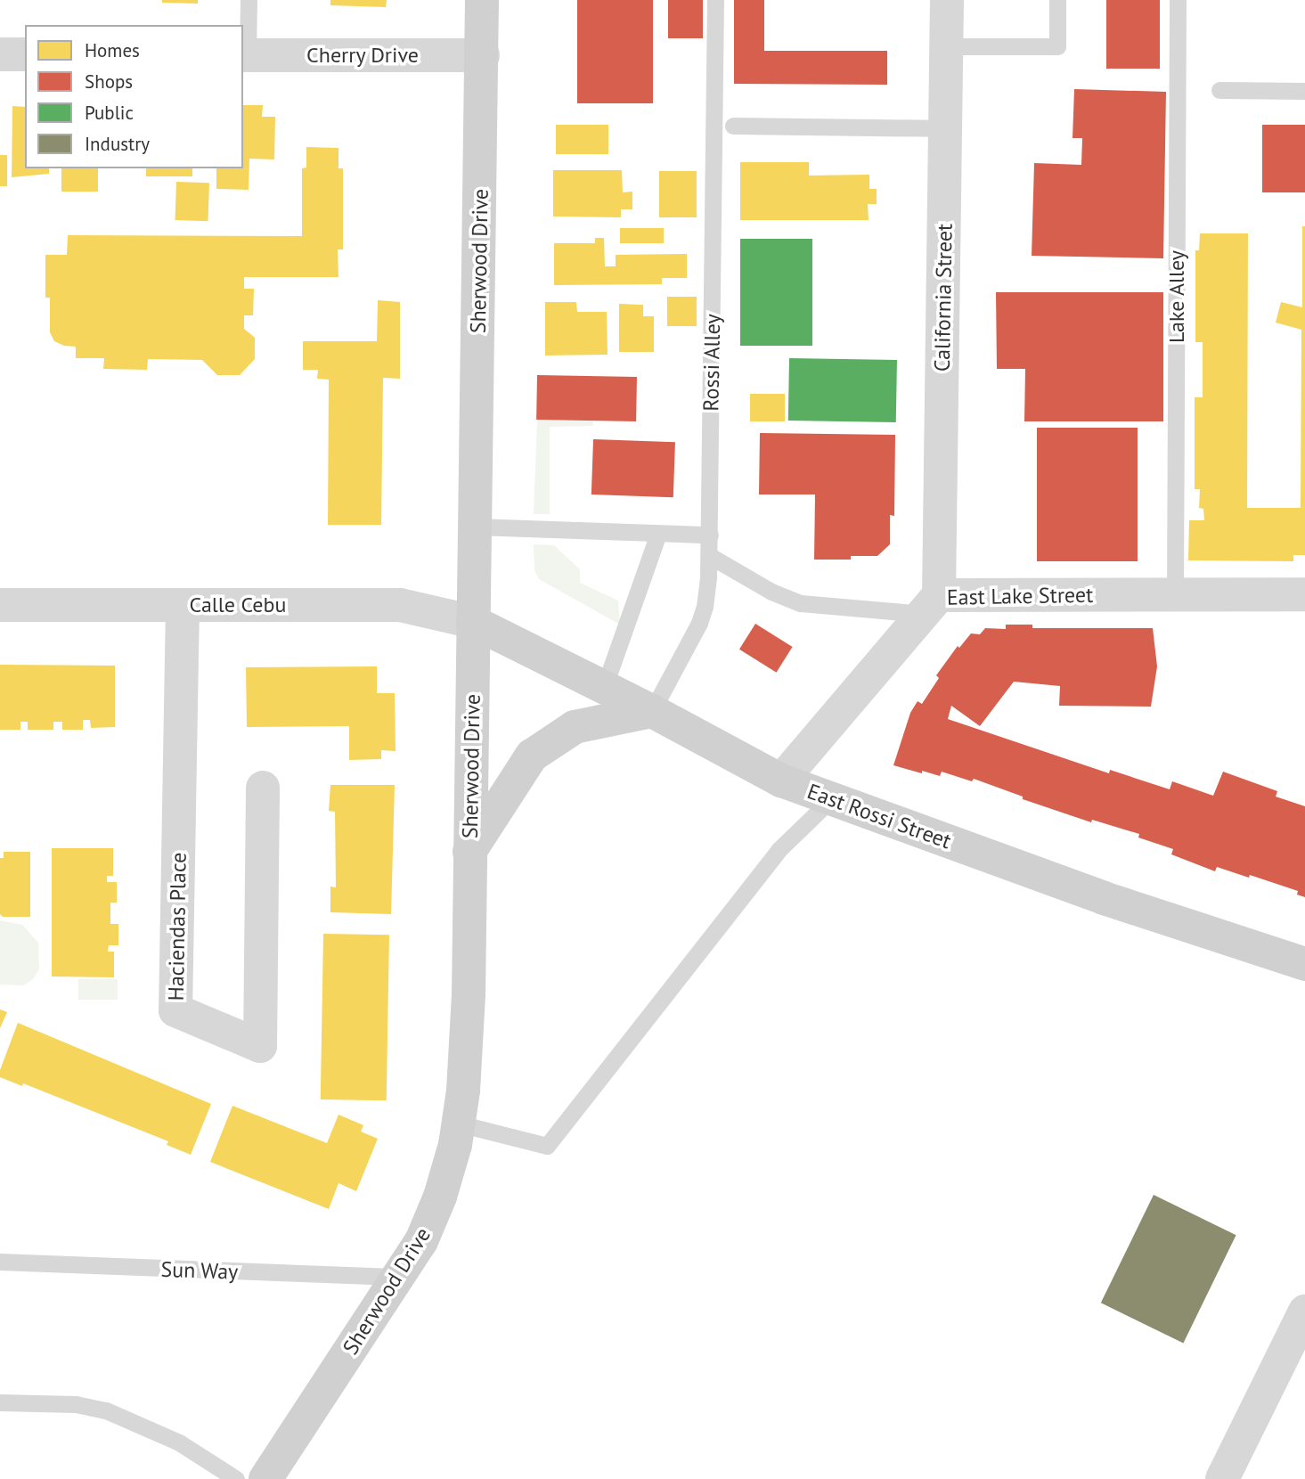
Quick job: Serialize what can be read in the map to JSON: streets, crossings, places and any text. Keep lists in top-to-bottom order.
{
  "streets": {
    "main road": ["Sherwood Drive", "East Rossi Street"],
    "street": [
      "Cherry Drive",
      "California Street",
      "East Lake Street",
      "Calle Cebu",
      "Haciendas Place"
    ],
    "lane": ["Lake Alley", "Rossi Alley", "Sun Way"]
  },
  "crossings": [
    ["Cherry Drive", "Sherwood Drive"],
    ["Sherwood Drive", "Calle Cebu"],
    ["Sherwood Drive", "East Rossi Street"],
    ["Sherwood Drive", "Sun Way"],
    ["Lake Alley", "East Lake Street"],
    ["California Street", "East Lake Street"],
    ["Rossi Alley", "East Rossi Street"],
    ["East Lake Street", "East Rossi Street"],
    ["Calle Cebu", "East Rossi Street"],
    ["Calle Cebu", "Haciendas Place"]
  ],
  "legend": [
    "Homes",
    "Shops",
    "Public",
    "Industry"
  ]
}
